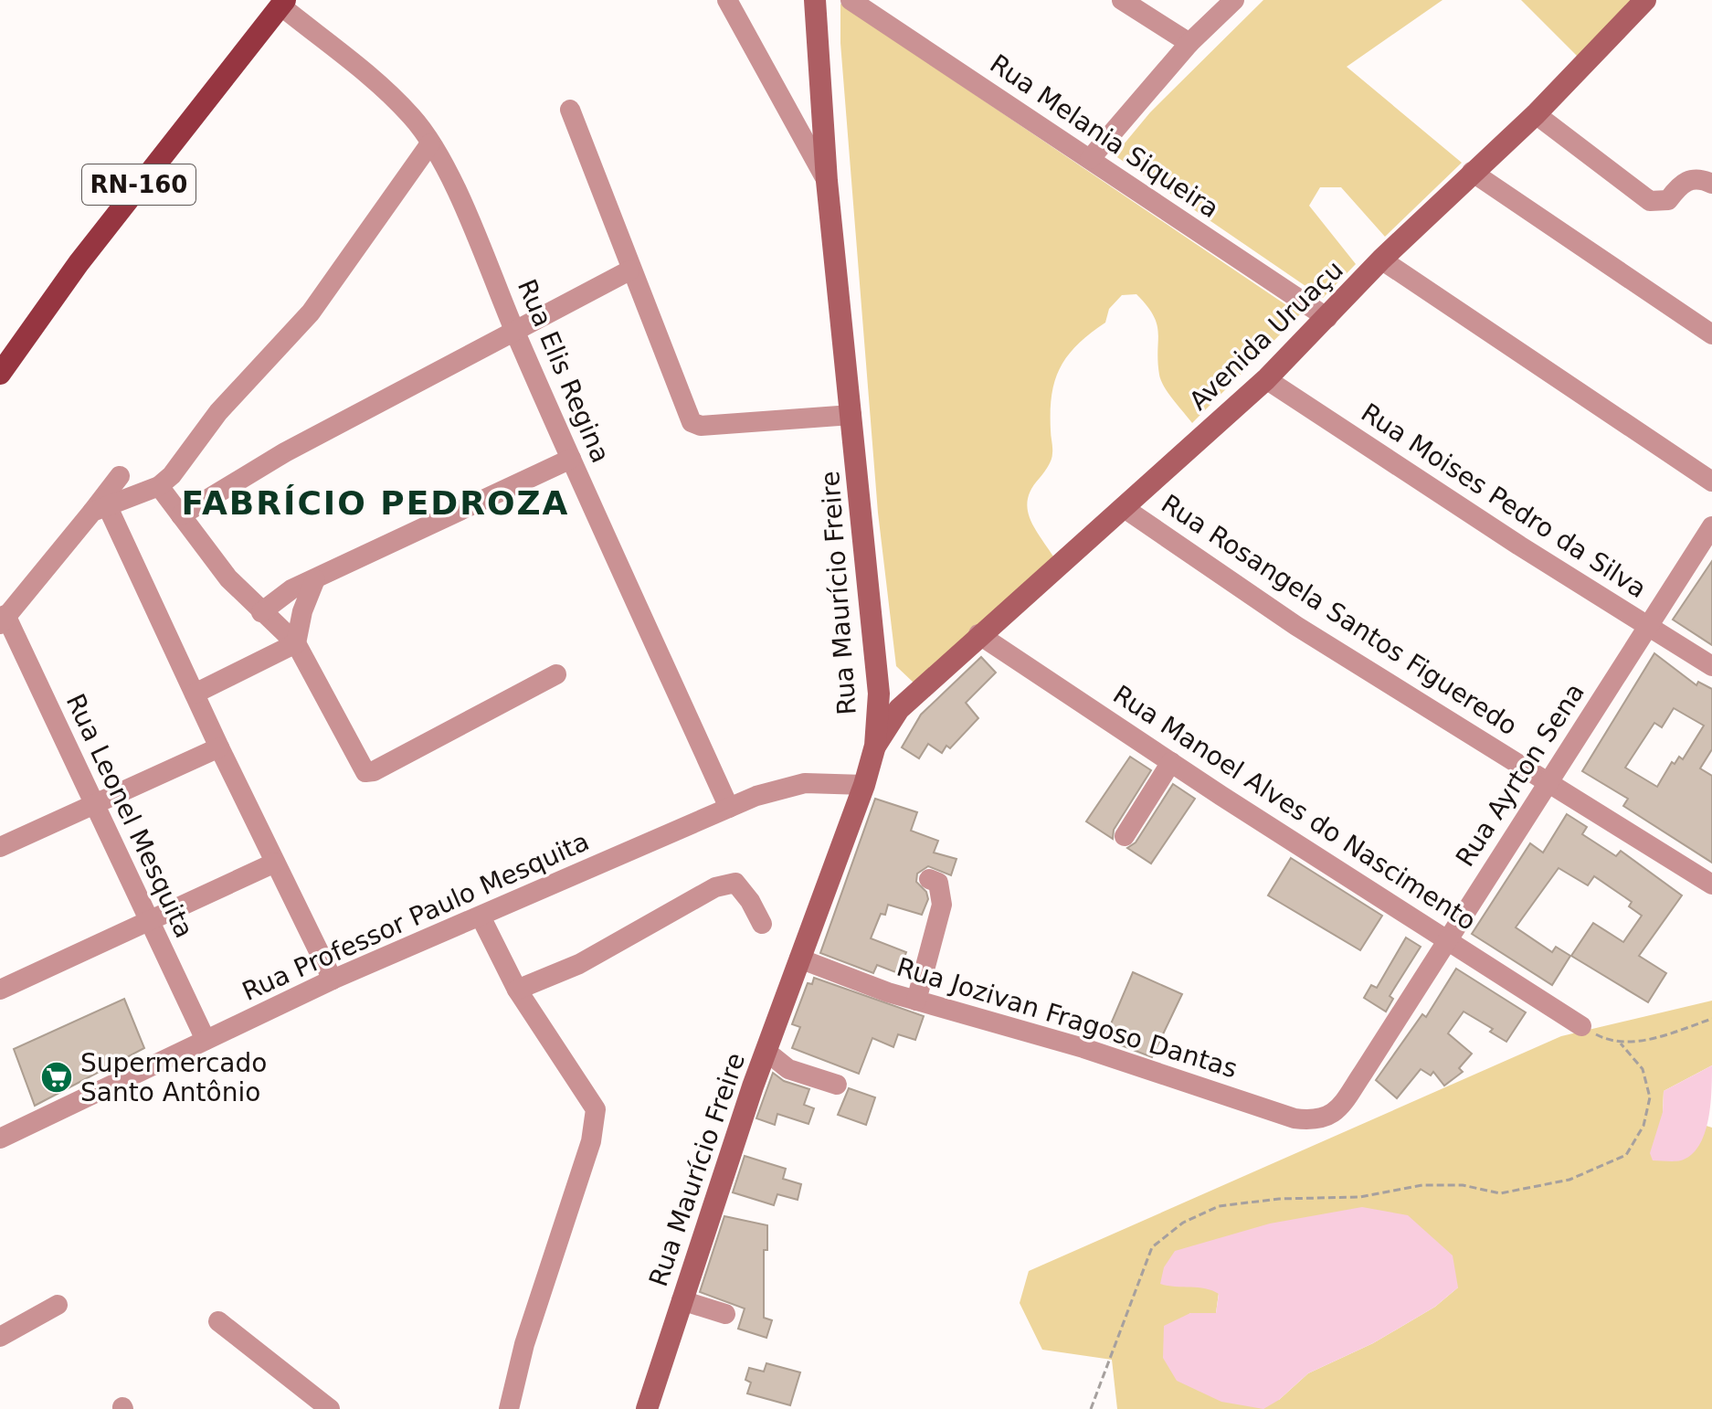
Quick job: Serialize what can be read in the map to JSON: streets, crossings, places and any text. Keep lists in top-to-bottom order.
{
  "streets": {
    "main road": ["RN-160"],
    "street": [
      "Rua Melania Siqueira",
      "Avenida Uruaçu",
      "Rua Elis Regina",
      "Rua Moises Pedro da Silva",
      "Rua Maurício Freire",
      "Rua Rosangela Santos Figueredo",
      "Rua Ayrton Sena",
      "Rua Manoel Alves do Nascimento",
      "Rua Leonel Mesquita",
      "Rua Professor Paulo Mesquita",
      "Rua Jozivan Fragoso Dantas"
    ]
  },
  "crossings": [
    ["Rua Melania Siqueira", "Avenida Uruaçu"],
    ["RN-160", "Rua Elis Regina"],
    ["Avenida Uruaçu", "Rua Moises Pedro da Silva"],
    ["Avenida Uruaçu", "Rua Maurício Freire"],
    ["Avenida Uruaçu", "Rua Rosangela Santos Figueredo"],
    ["Avenida Uruaçu", "Rua Manoel Alves do Nascimento"],
    ["Rua Elis Regina", "Rua Professor Paulo Mesquita"],
    ["Rua Moises Pedro da Silva", "Rua Ayrton Sena"],
    ["Rua Maurício Freire", "Rua Professor Paulo Mesquita"],
    ["Rua Maurício Freire", "Rua Jozivan Fragoso Dantas"],
    ["Rua Rosangela Santos Figueredo", "Rua Ayrton Sena"],
    ["Rua Ayrton Sena", "Rua Manoel Alves do Nascimento"],
    ["Rua Ayrton Sena", "Rua Jozivan Fragoso Dantas"],
    ["Rua Leonel Mesquita", "Rua Professor Paulo Mesquita"]
  ],
  "districts": ["FABRÍCIO PEDROZA"],
  "places": {
    "supermarket": ["Supermercado Santo Antônio"]
  }
}
